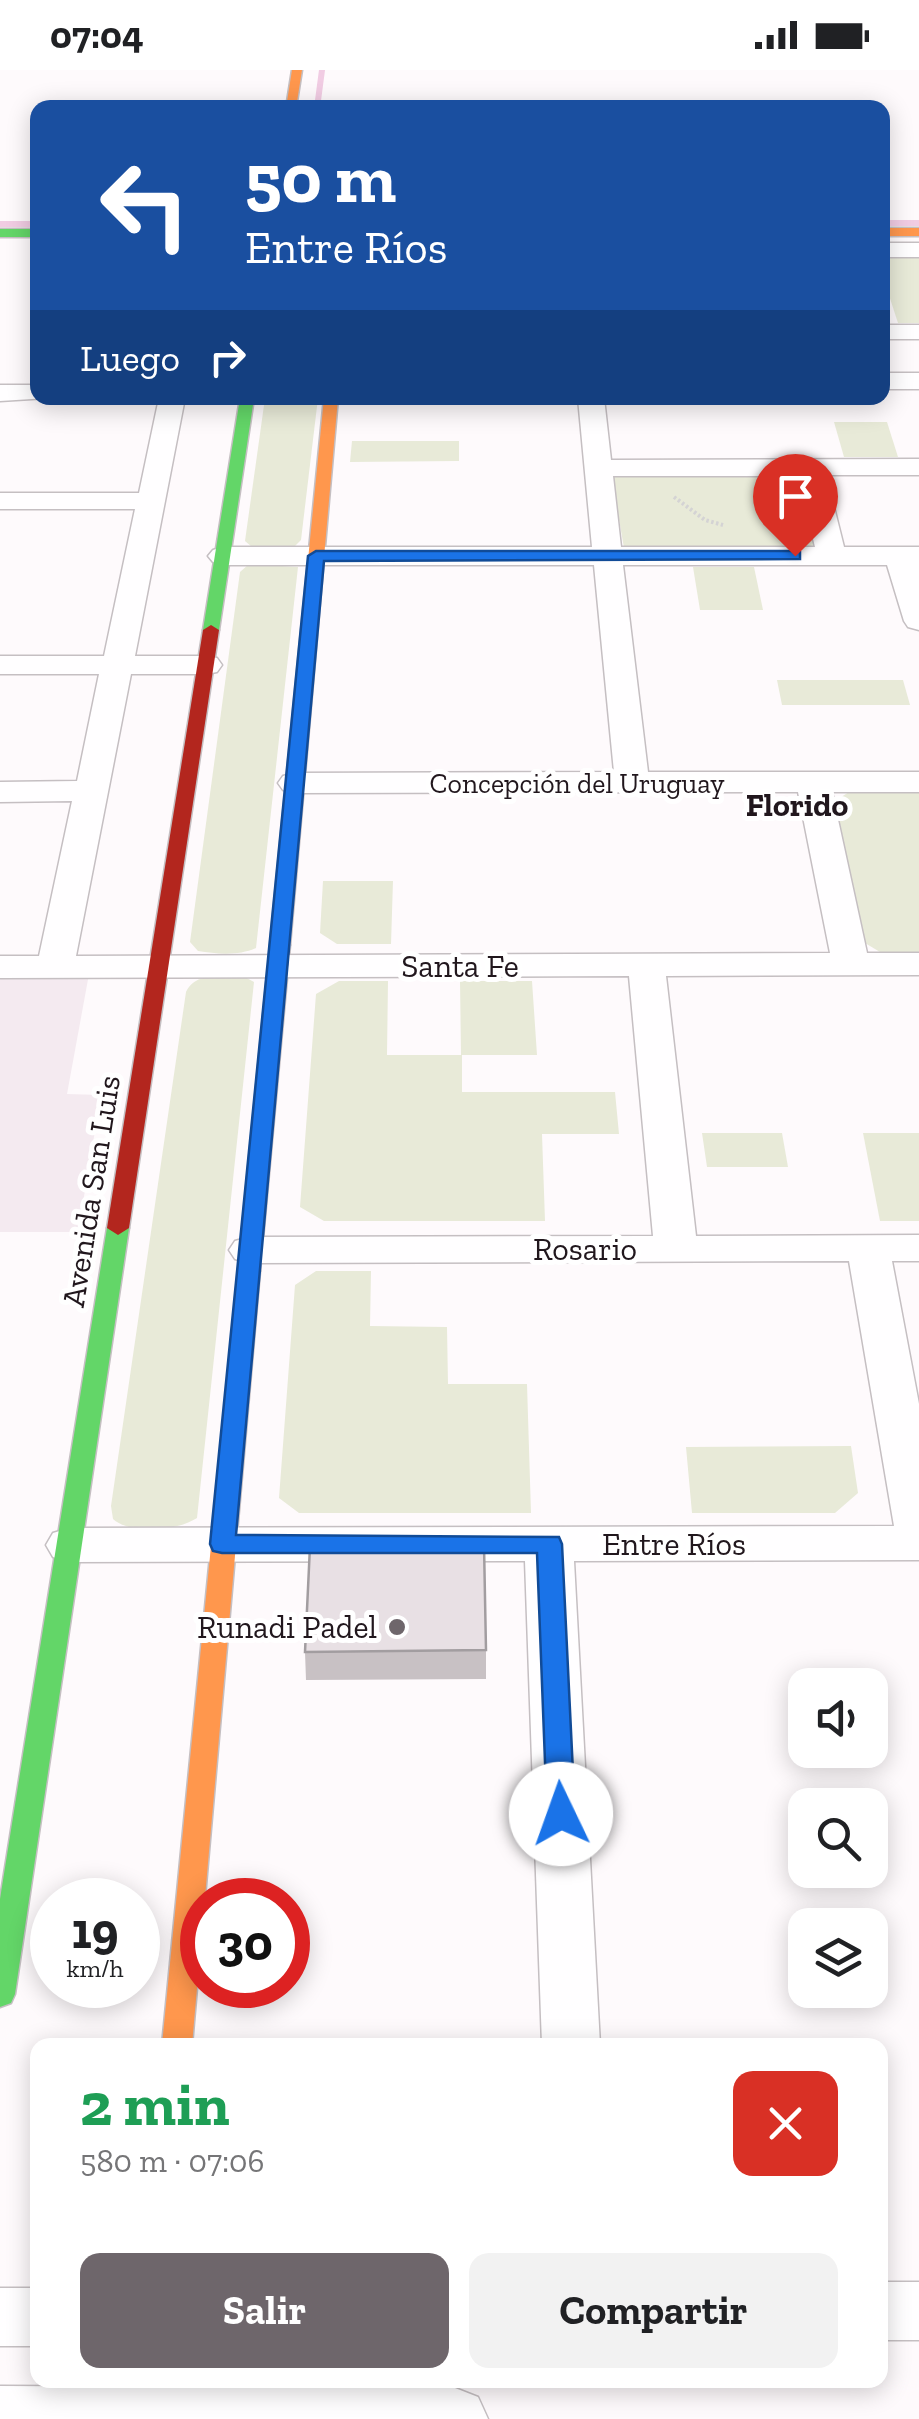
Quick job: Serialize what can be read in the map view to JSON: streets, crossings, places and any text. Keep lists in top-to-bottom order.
{
  "streets": {
    "main road": ["Avenida San Luis"],
    "street": [
      "Concepción del Uruguay",
      "Santa Fe",
      "Rosario",
      "Entre Ríos"
    ]
  },
  "crossings": [
    ["Santa Fe", "Avenida San Luis"],
    ["Avenida San Luis", "Entre Ríos"]
  ],
  "districts": ["Florido"],
  "places": ["Runadi Padel"],
  "page": {
    "status": "07:04",
    "turn": ["50 m", "Entre Ríos"],
    "then": "Luego",
    "speed": "19 km/h",
    "limit": "30",
    "heading": ["2 min", "580 m · 07:06"],
    "buttons": ["Salir", "Compartir"]
  }
}
